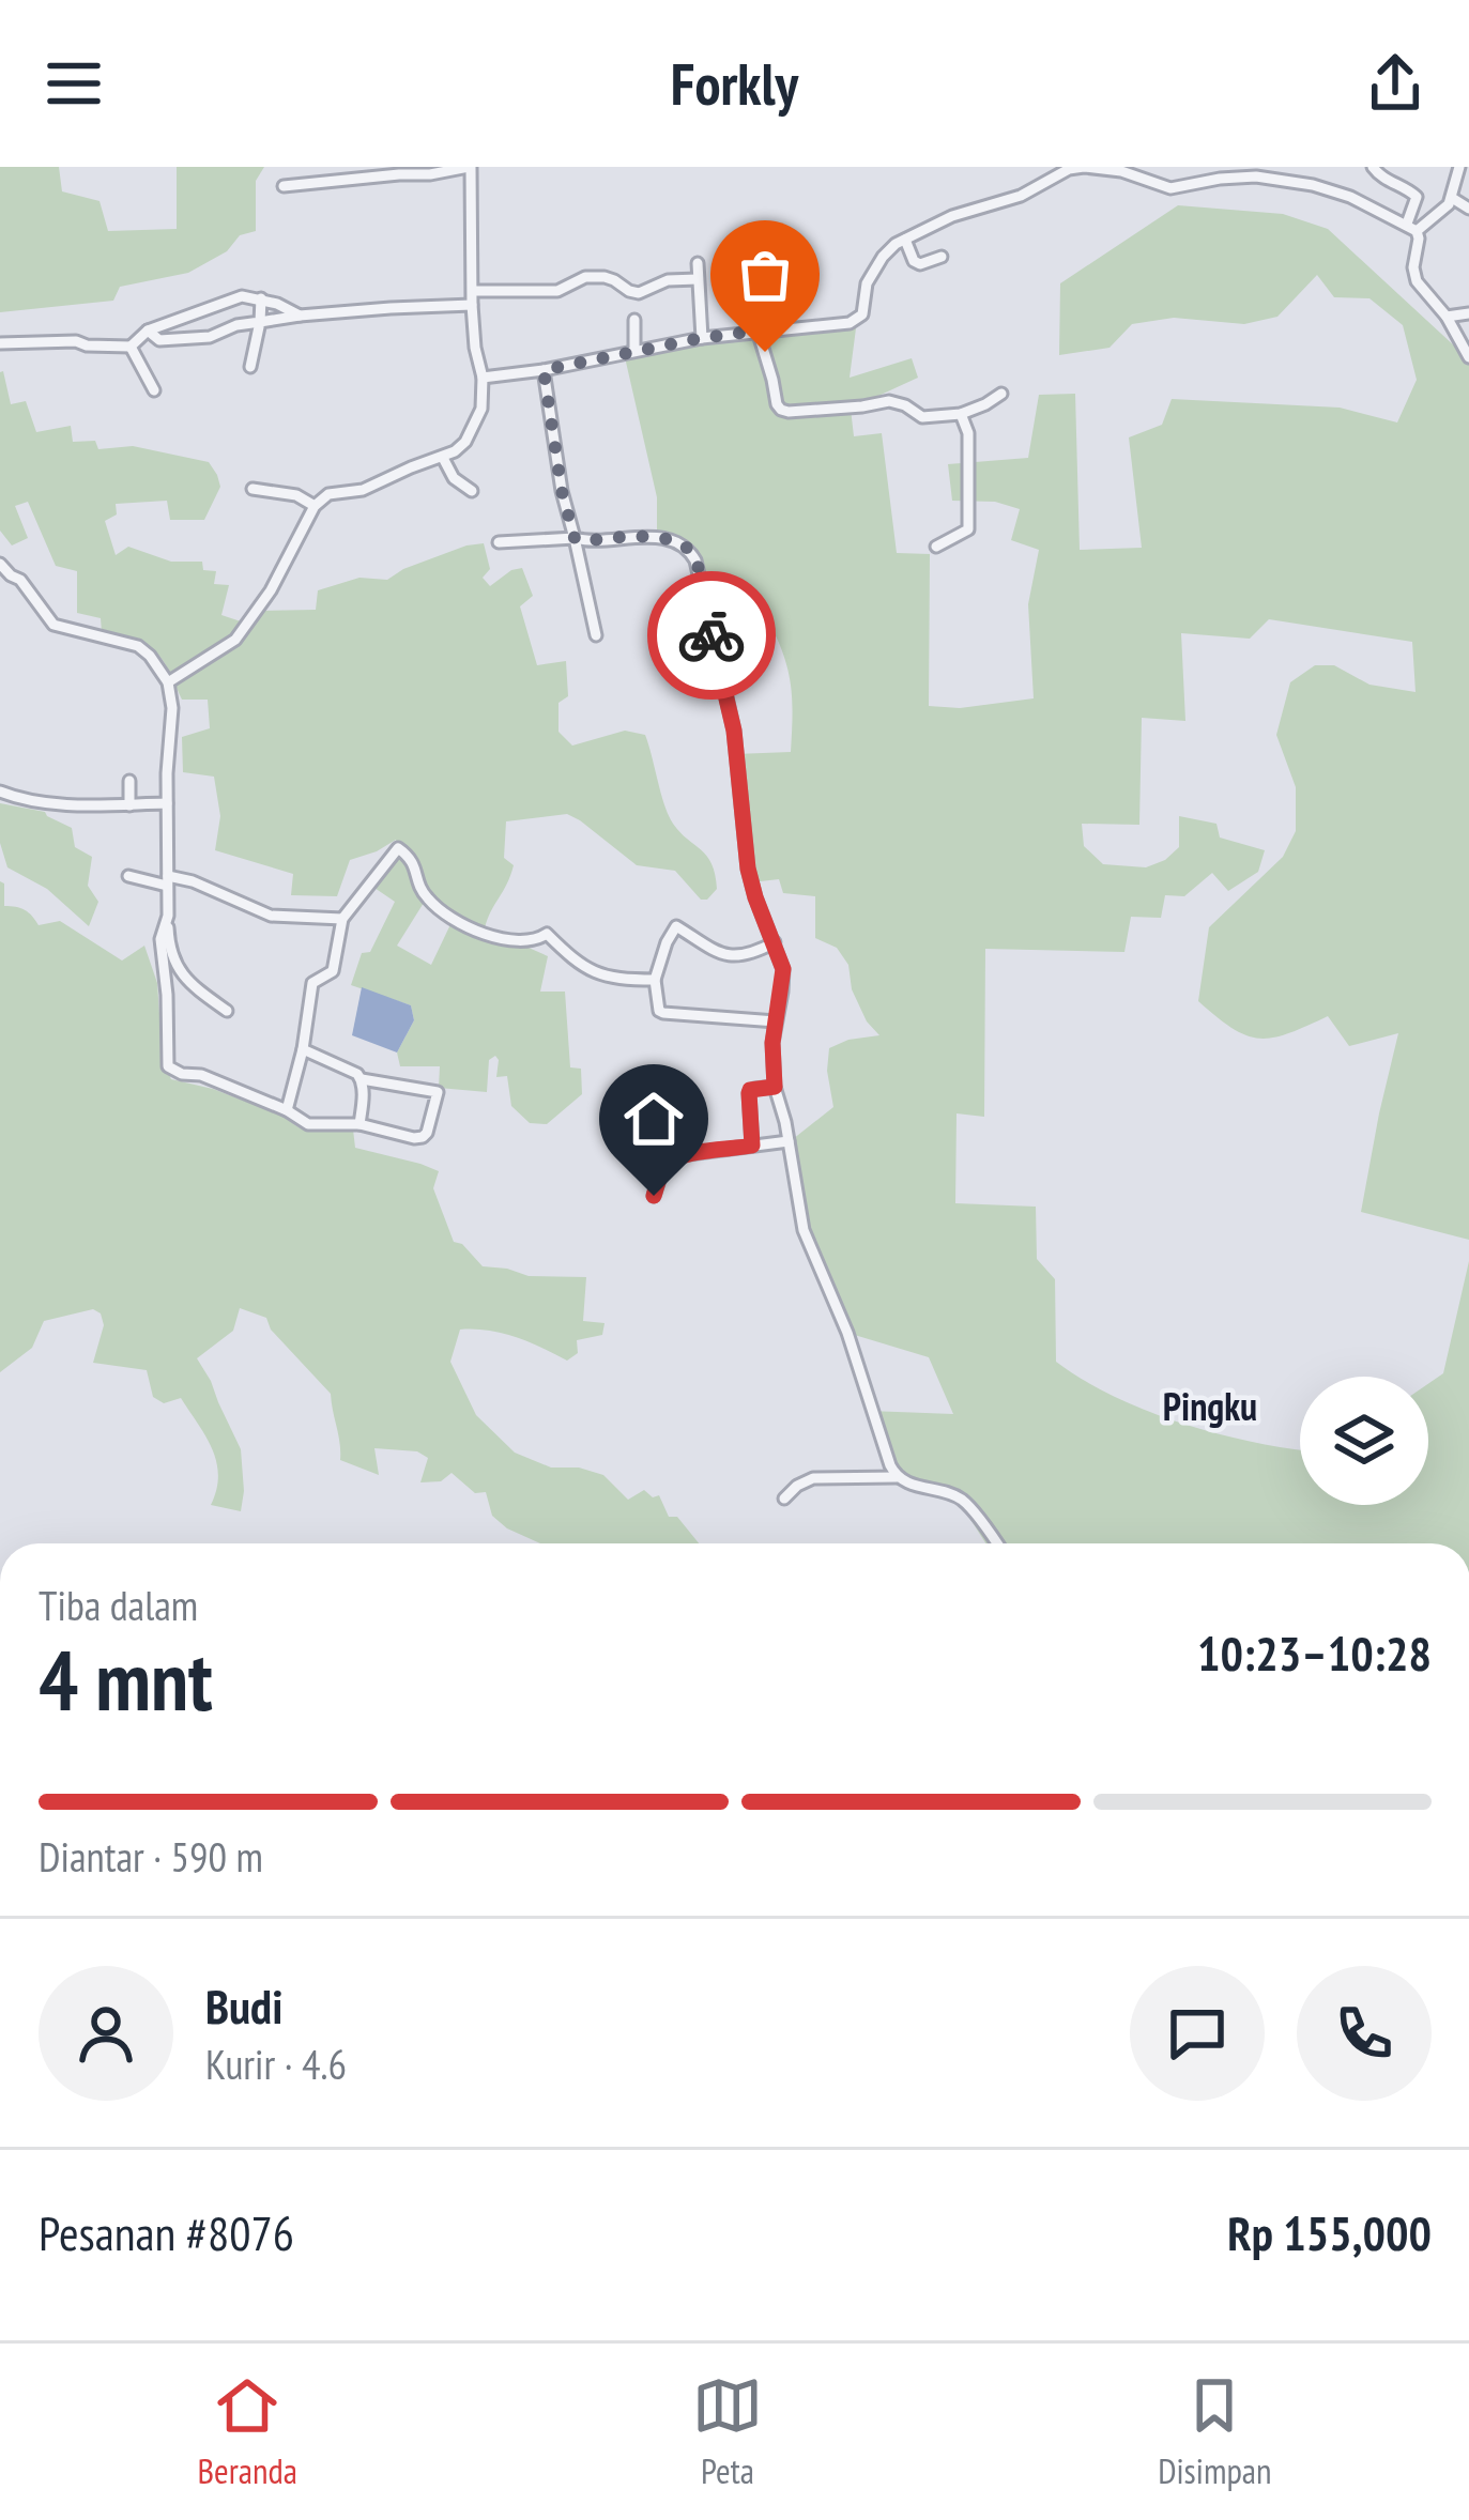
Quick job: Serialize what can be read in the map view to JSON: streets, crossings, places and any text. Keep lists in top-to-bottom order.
{
  "districts": ["Pingku"],
  "page": {
    "header": "Forkly",
    "heading": ["4 mnt", "Tiba dalam", "10:23–10:28"],
    "panel": [
      "Budi",
      "Kurir · 4.6",
      "Pesanan #8076",
      "Rp 155,000"
    ],
    "bar": "Diantar · 590 m",
    "tabs": ["Beranda", "Peta", "Disimpan"]
  }
}
